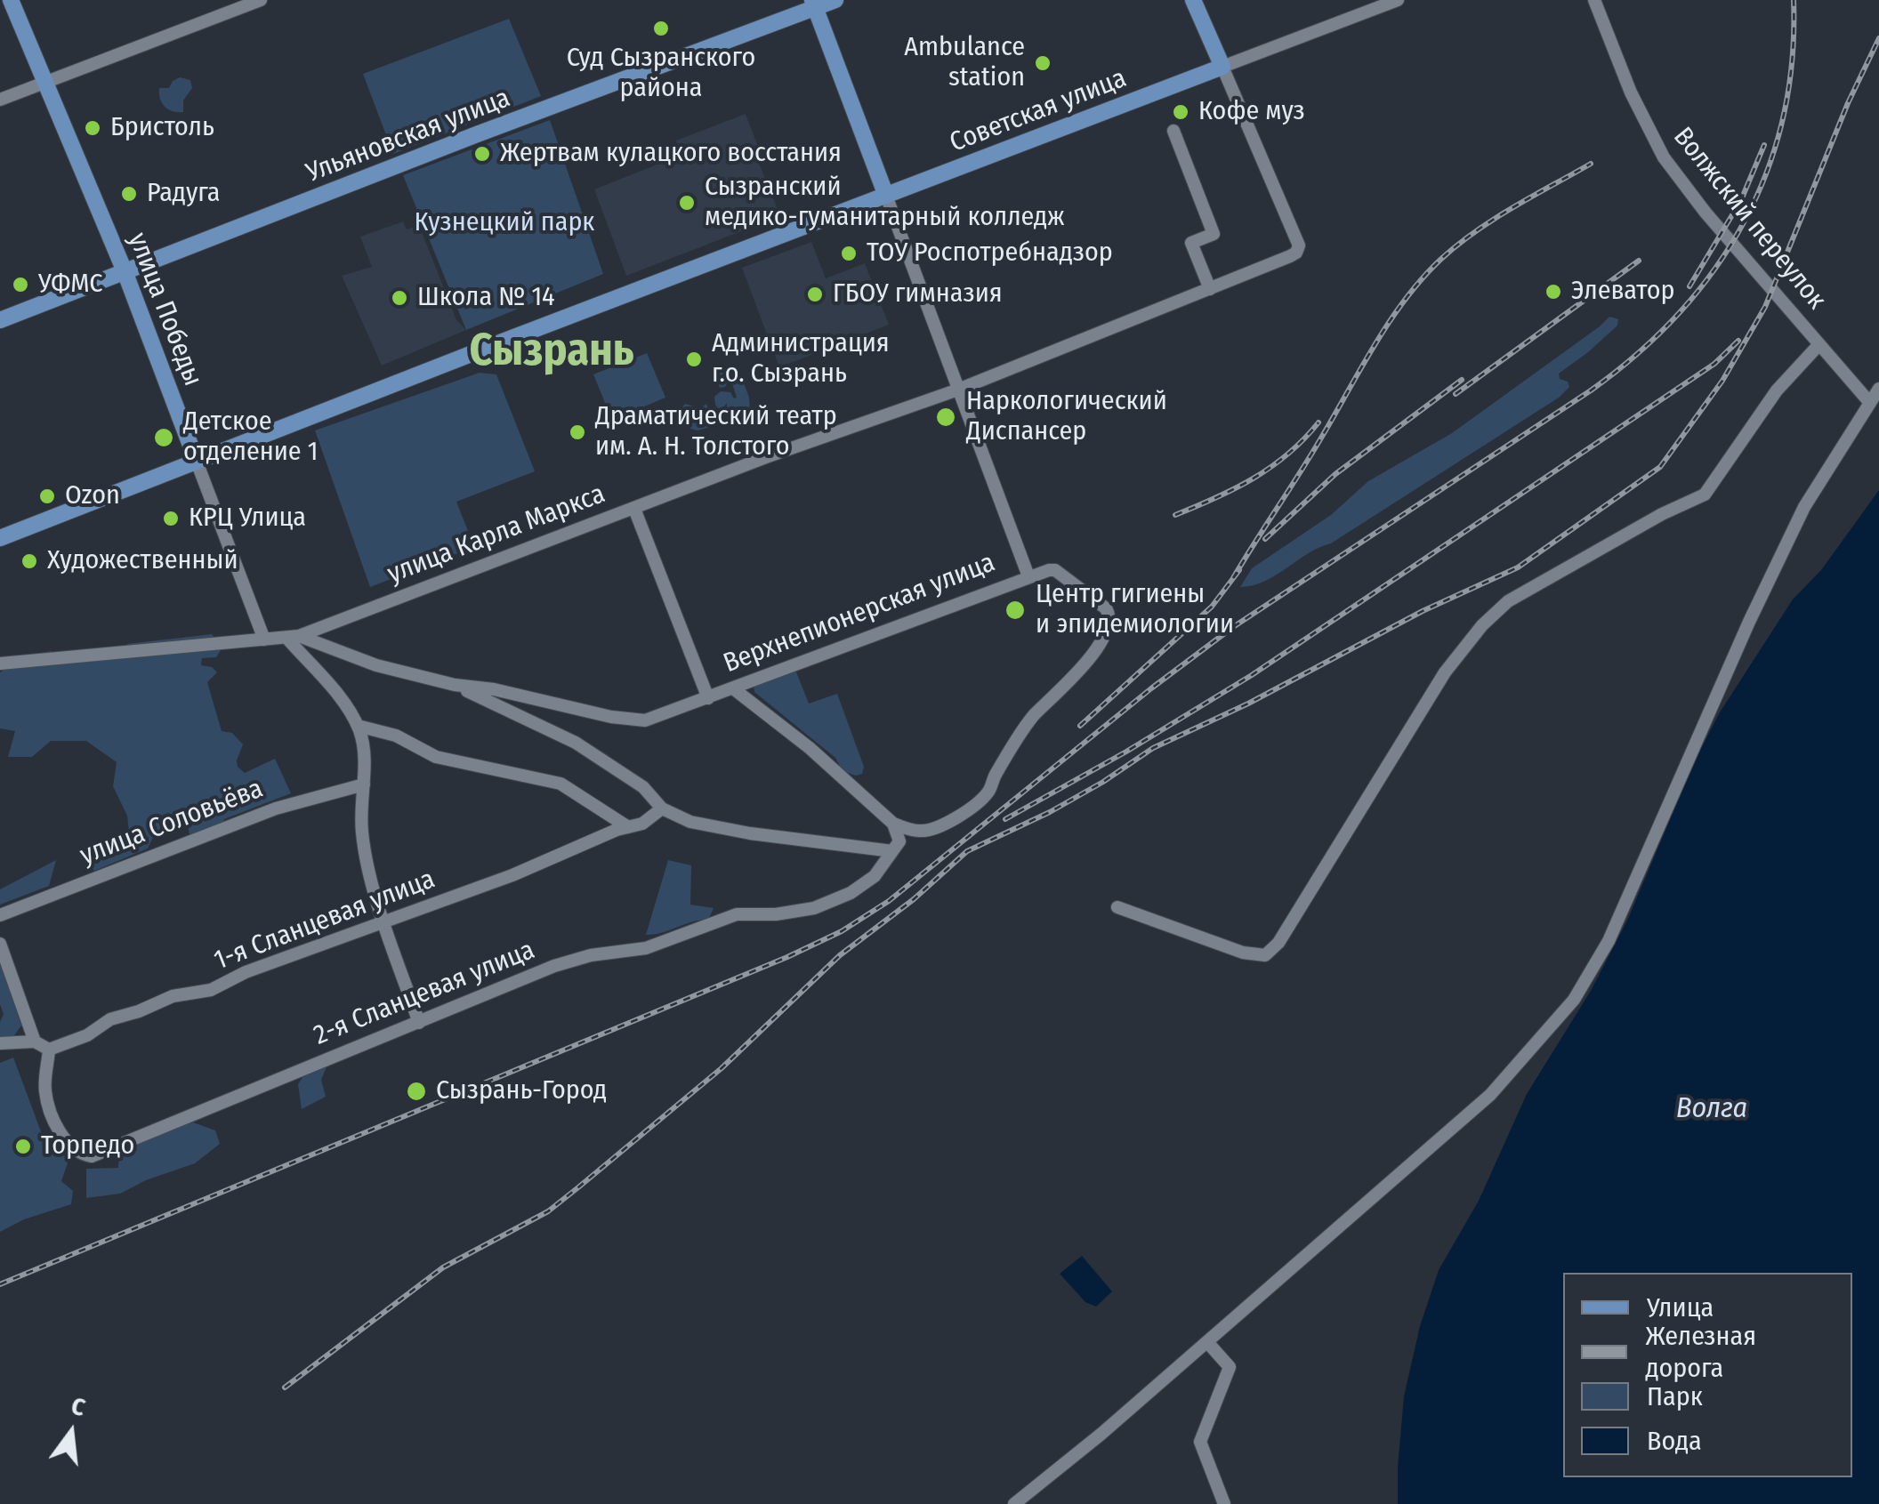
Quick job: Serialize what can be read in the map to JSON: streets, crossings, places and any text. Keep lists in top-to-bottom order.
{
  "streets": {
    "main road": ["Советская улица", "Ульяновская улица", "улица Победы"],
    "street": [
      "Волжский переулок",
      "улица Карла Маркса",
      "Верхнепионерская улица",
      "улица Соловьёва",
      "1-я Сланцевая улица",
      "2-я Сланцевая улица"
    ]
  },
  "crossings": [
    ["Советская улица", "улица Победы"],
    ["Советская улица", "улица Карла Маркса"],
    ["Ульяновская улица", "улица Победы"],
    ["улица Победы", "улица Карла Маркса"],
    ["1-я Сланцевая улица", "2-я Сланцевая улица"]
  ],
  "districts": ["Сызрань"],
  "water": ["Волга"],
  "parks": ["Кузнецкий парк"],
  "places": [
    "Суд Сызранского района",
    "Ambulance station",
    "Кофе муз",
    "Бристоль",
    "Жертвам кулацкого восстания",
    "Радуга",
    "Сызранский медико-гуманитарный колледж",
    "ТОУ Роспотребнадзор",
    "УФМС",
    "Элеватор",
    "ГБОУ гимназия",
    "Школа № 14",
    "Администрация г.о. Сызрань",
    "Наркологический Диспансер",
    "Драматический театр им. А. Н. Толстого",
    "Детское отделение 1",
    "Ozon",
    "КРЦ Улица",
    "Художественный",
    "Центр гигиены и эпидемиологии",
    "Сызрань-Город",
    "Торпедо"
  ],
  "legend": [
    "Улица",
    "Железная дорога",
    "Парк",
    "Вода"
  ],
  "north": "top"
}
